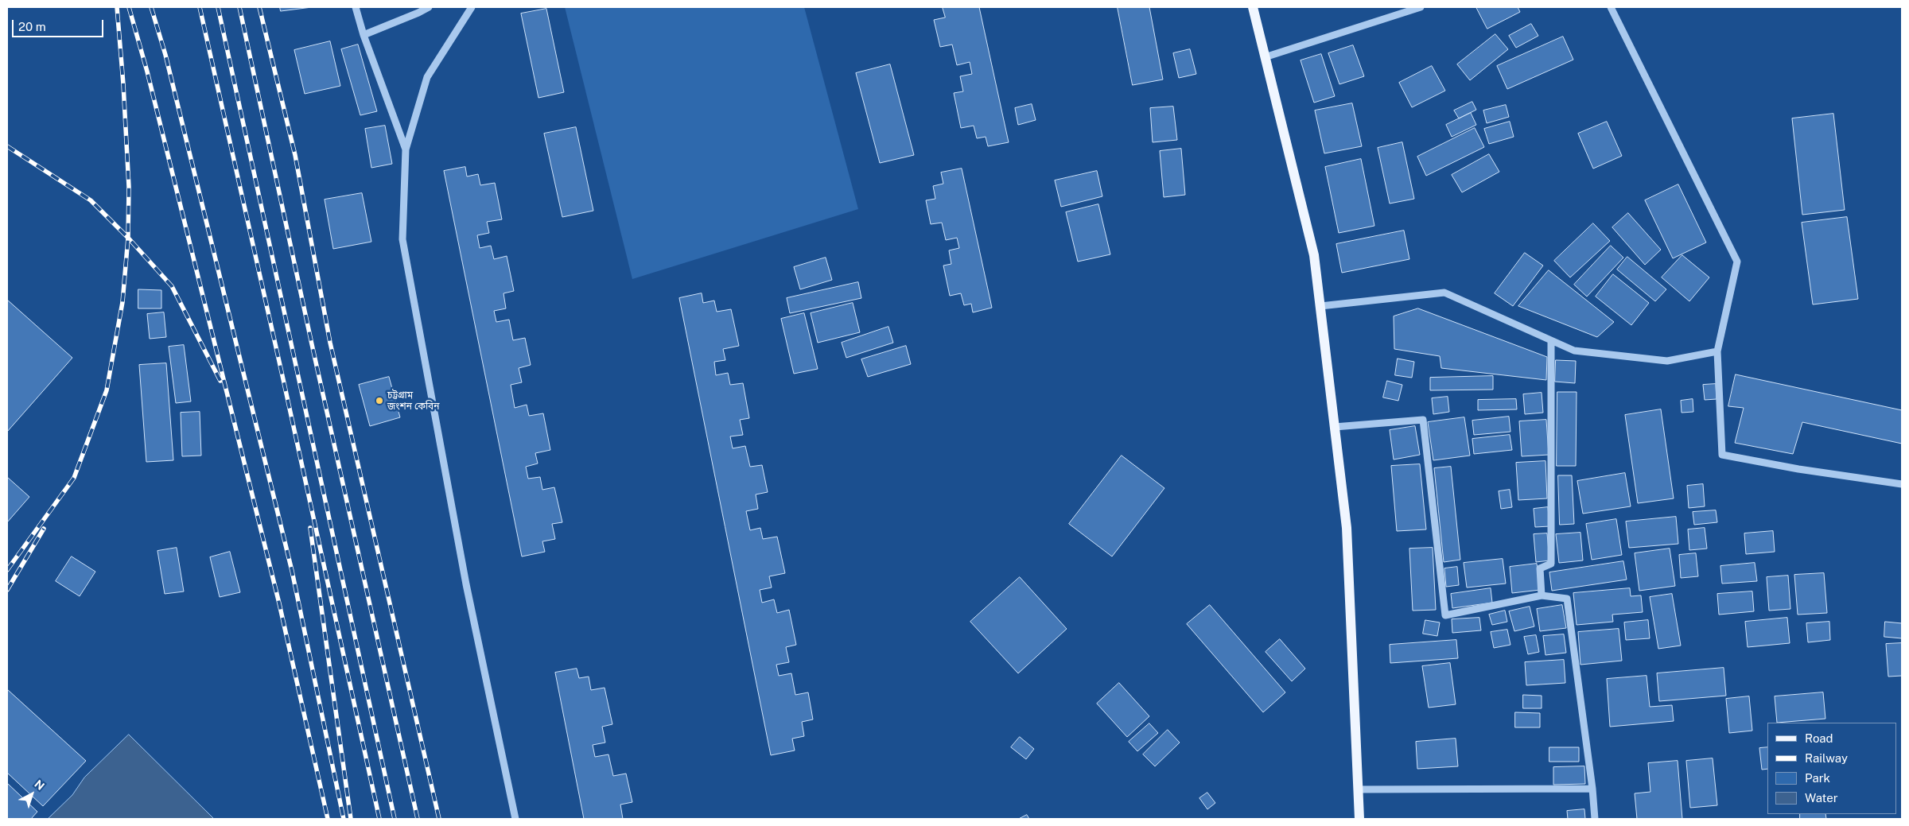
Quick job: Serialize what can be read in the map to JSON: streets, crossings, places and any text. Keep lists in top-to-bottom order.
{
  "places": ["চট্টগ্রাম জংশন কেবিন"],
  "legend": [
    "Road",
    "Railway",
    "Park",
    "Water"
  ],
  "scale_bar": "20 m",
  "north": "top right"
}
